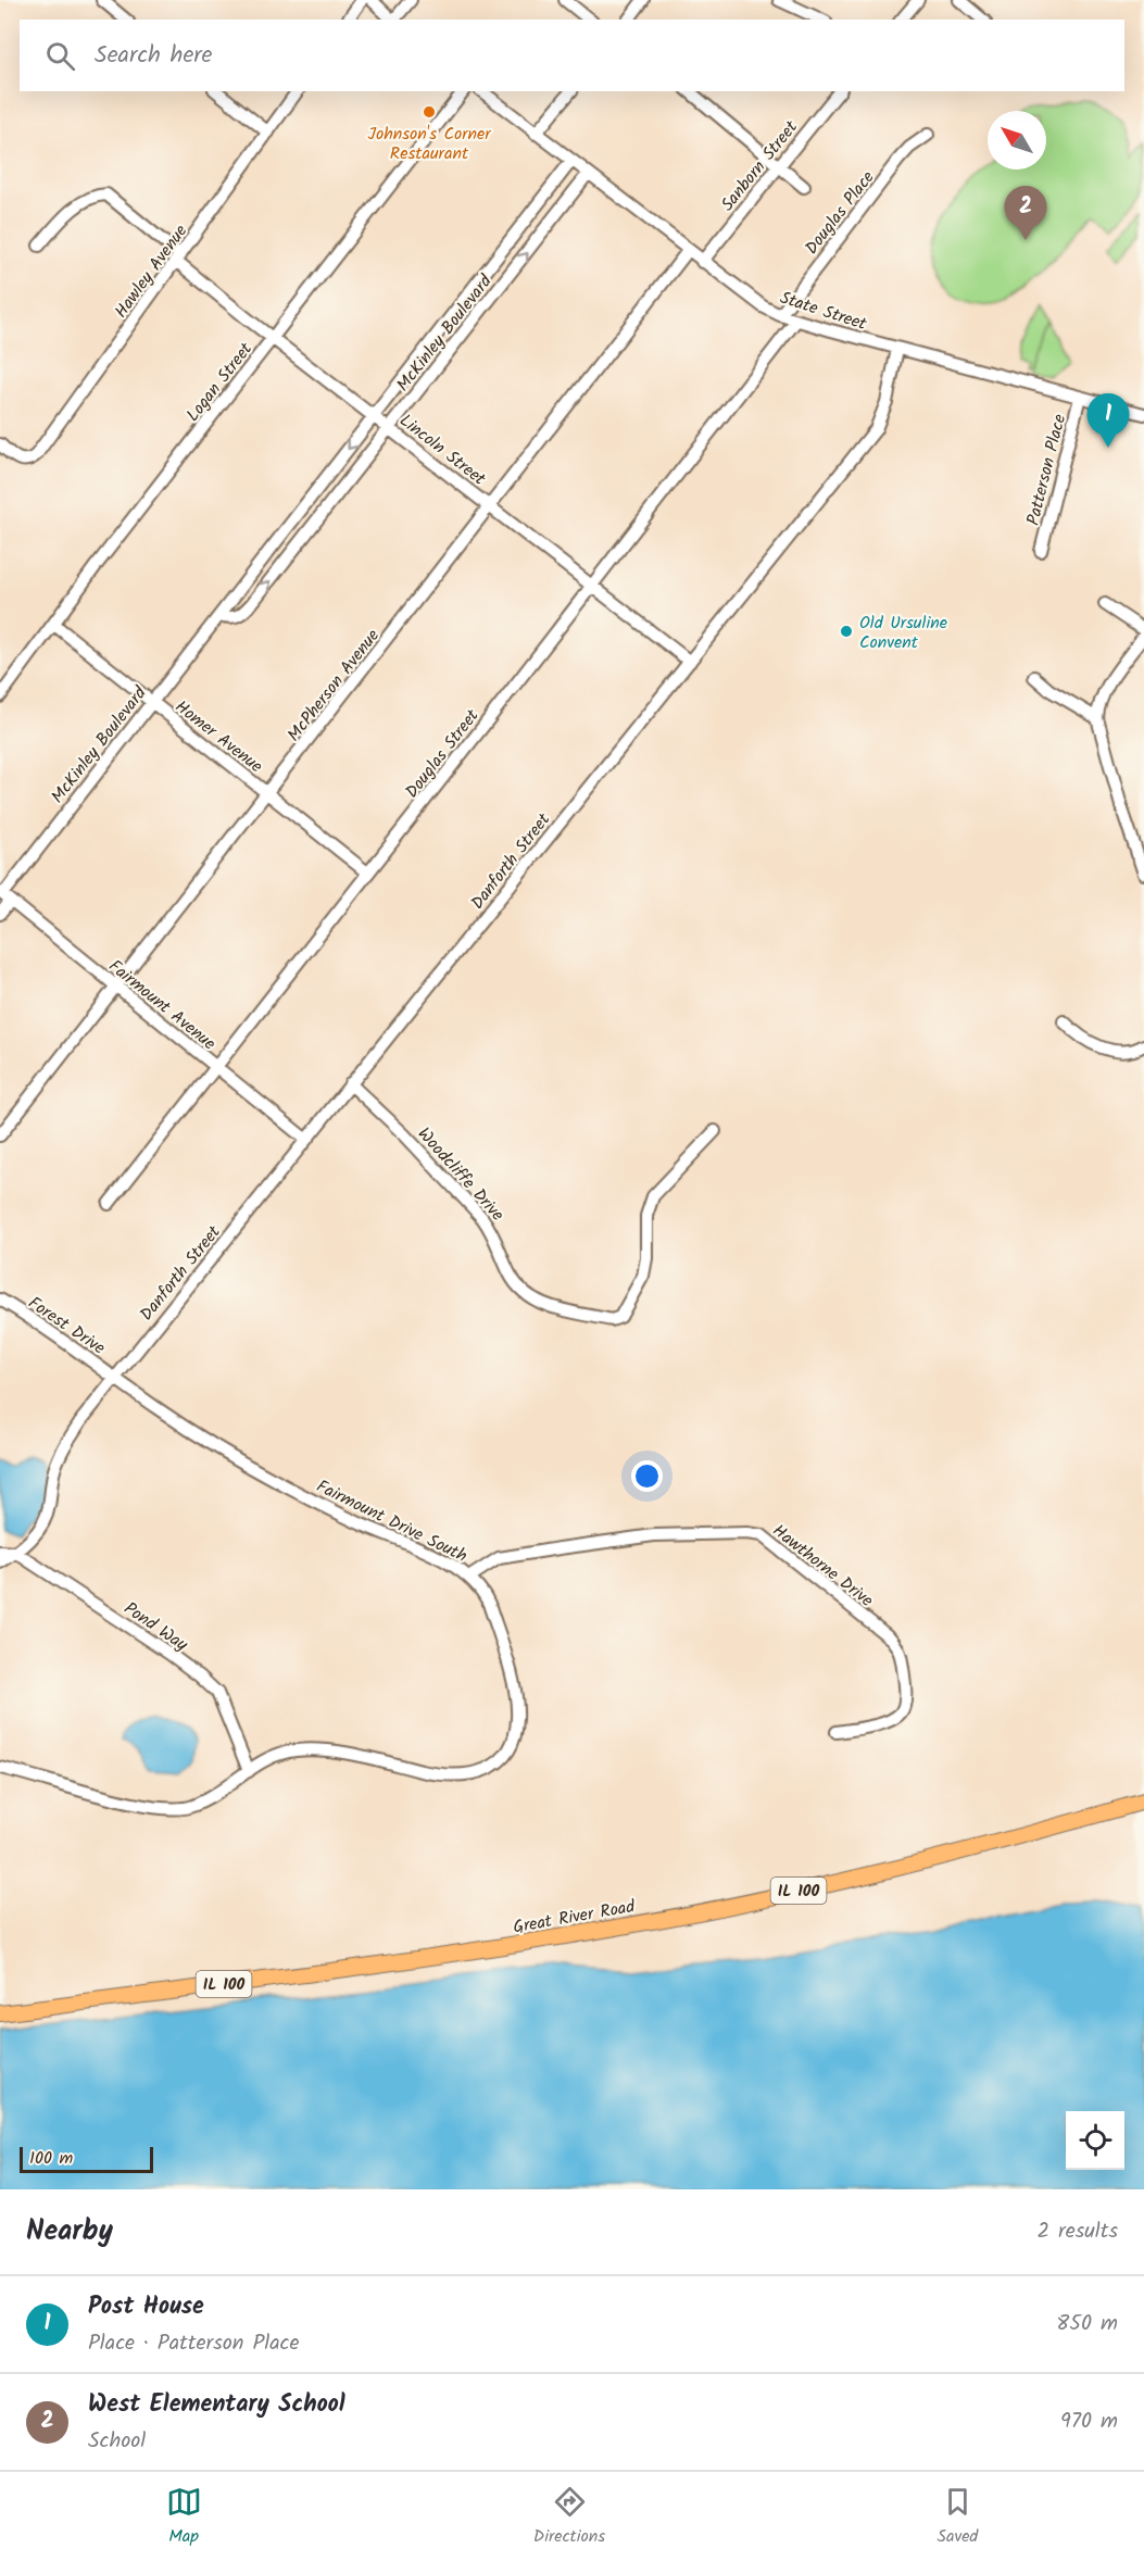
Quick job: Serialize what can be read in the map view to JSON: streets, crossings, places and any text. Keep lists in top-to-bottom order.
{
  "streets": {
    "main road": ["IL 100", "Great River Road"],
    "street": [
      "Sanborn Street",
      "Douglas Place",
      "Hawley Avenue",
      "State Street",
      "McKinley Boulevard",
      "Logan Street",
      "Lincoln Street",
      "Patterson Place",
      "McPherson Avenue",
      "Homer Avenue",
      "Douglas Street",
      "Danforth Street",
      "Fairmount Avenue",
      "Woodcliffe Drive",
      "Forest Drive",
      "Fairmount Drive South",
      "Hawthorne Drive",
      "Pond Way"
    ]
  },
  "crossings": [
    ["Sanborn Street", "State Street"],
    ["Douglas Place", "State Street"],
    ["Hawley Avenue", "Lincoln Street"],
    ["State Street", "McKinley Boulevard"],
    ["State Street", "Patterson Place"],
    ["State Street", "McPherson Avenue"],
    ["State Street", "Douglas Street"],
    ["State Street", "Danforth Street"],
    ["McKinley Boulevard", "Lincoln Street"],
    ["McKinley Boulevard", "Homer Avenue"],
    ["McKinley Boulevard", "Fairmount Avenue"],
    ["Logan Street", "Lincoln Street"],
    ["Logan Street", "Homer Avenue"],
    ["Lincoln Street", "McPherson Avenue"],
    ["Lincoln Street", "Douglas Street"],
    ["Lincoln Street", "Danforth Street"],
    ["McPherson Avenue", "Homer Avenue"],
    ["McPherson Avenue", "Fairmount Avenue"],
    ["Homer Avenue", "Douglas Street"],
    ["Douglas Street", "Fairmount Avenue"],
    ["Danforth Street", "Fairmount Avenue"],
    ["Danforth Street", "Woodcliffe Drive"],
    ["Danforth Street", "Forest Drive"],
    ["Danforth Street", "Fairmount Drive South"],
    ["Danforth Street", "Pond Way"],
    ["Forest Drive", "Fairmount Drive South"],
    ["Fairmount Drive South", "Hawthorne Drive"],
    ["Fairmount Drive South", "Pond Way"]
  ],
  "places": ["Johnson's Corner Restaurant", "Old Ursuline Convent"],
  "scale_bar": "100 m",
  "north": "top left",
  "page": {
    "search": "Search here",
    "pins": ["2", "1"],
    "scale": "100 m",
    "heading": ["Nearby", "2 results"],
    "list": [
      {
        "mark": "1",
        "name": "Post House",
        "note": "Place · Patterson Place",
        "value": "850 m"
      },
      {
        "mark": "2",
        "name": "West Elementary School",
        "note": "School",
        "value": "970 m"
      }
    ],
    "nav": ["Map", "Directions", "Saved"]
  }
}
